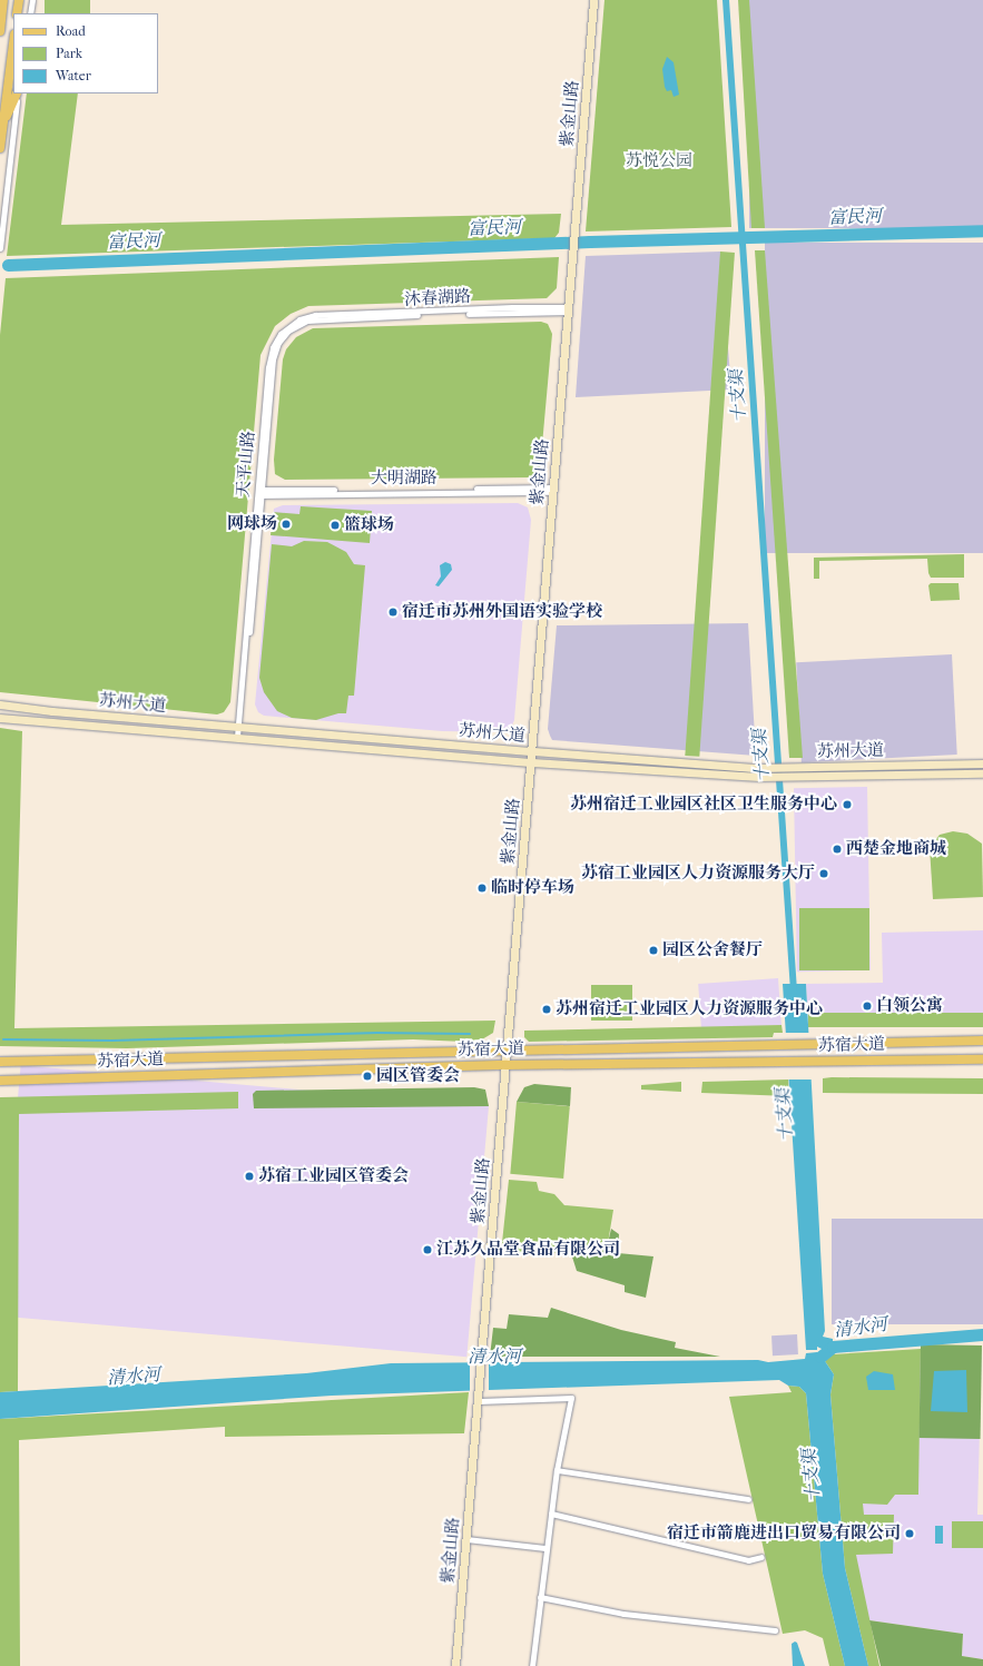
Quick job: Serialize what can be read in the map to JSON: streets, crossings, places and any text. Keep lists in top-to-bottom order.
{
  "streets": {
    "main road": ["苏宿大道"],
    "street": [
      "紫金山路",
      "沐春湖路",
      "天平山路",
      "大明湖路",
      "苏州大道"
    ]
  },
  "crossings": [
    ["紫金山路", "沐春湖路"],
    ["紫金山路", "大明湖路"],
    ["紫金山路", "苏州大道"],
    ["紫金山路", "苏宿大道"],
    ["沐春湖路", "天平山路"],
    ["天平山路", "大明湖路"],
    ["天平山路", "苏州大道"]
  ],
  "water": ["富民河", "十支渠", "清水河"],
  "parks": ["苏悦公园"],
  "places": [
    "网球场",
    "篮球场",
    "宿迁市苏州外国语实验学校",
    "苏州宿迁工业园区社区卫生服务中心",
    "西楚金地商城",
    "苏宿工业园区人力资源服务大厅",
    "临时停车场",
    "园区公舍餐厅",
    "白领公寓",
    "苏州宿迁工业园区人力资源服务中心",
    "园区管委会",
    "苏宿工业园区管委会",
    "江苏久品堂食品有限公司",
    "宿迁市箭鹿进出口贸易有限公司"
  ],
  "legend": ["Road", "Park", "Water"]
}
